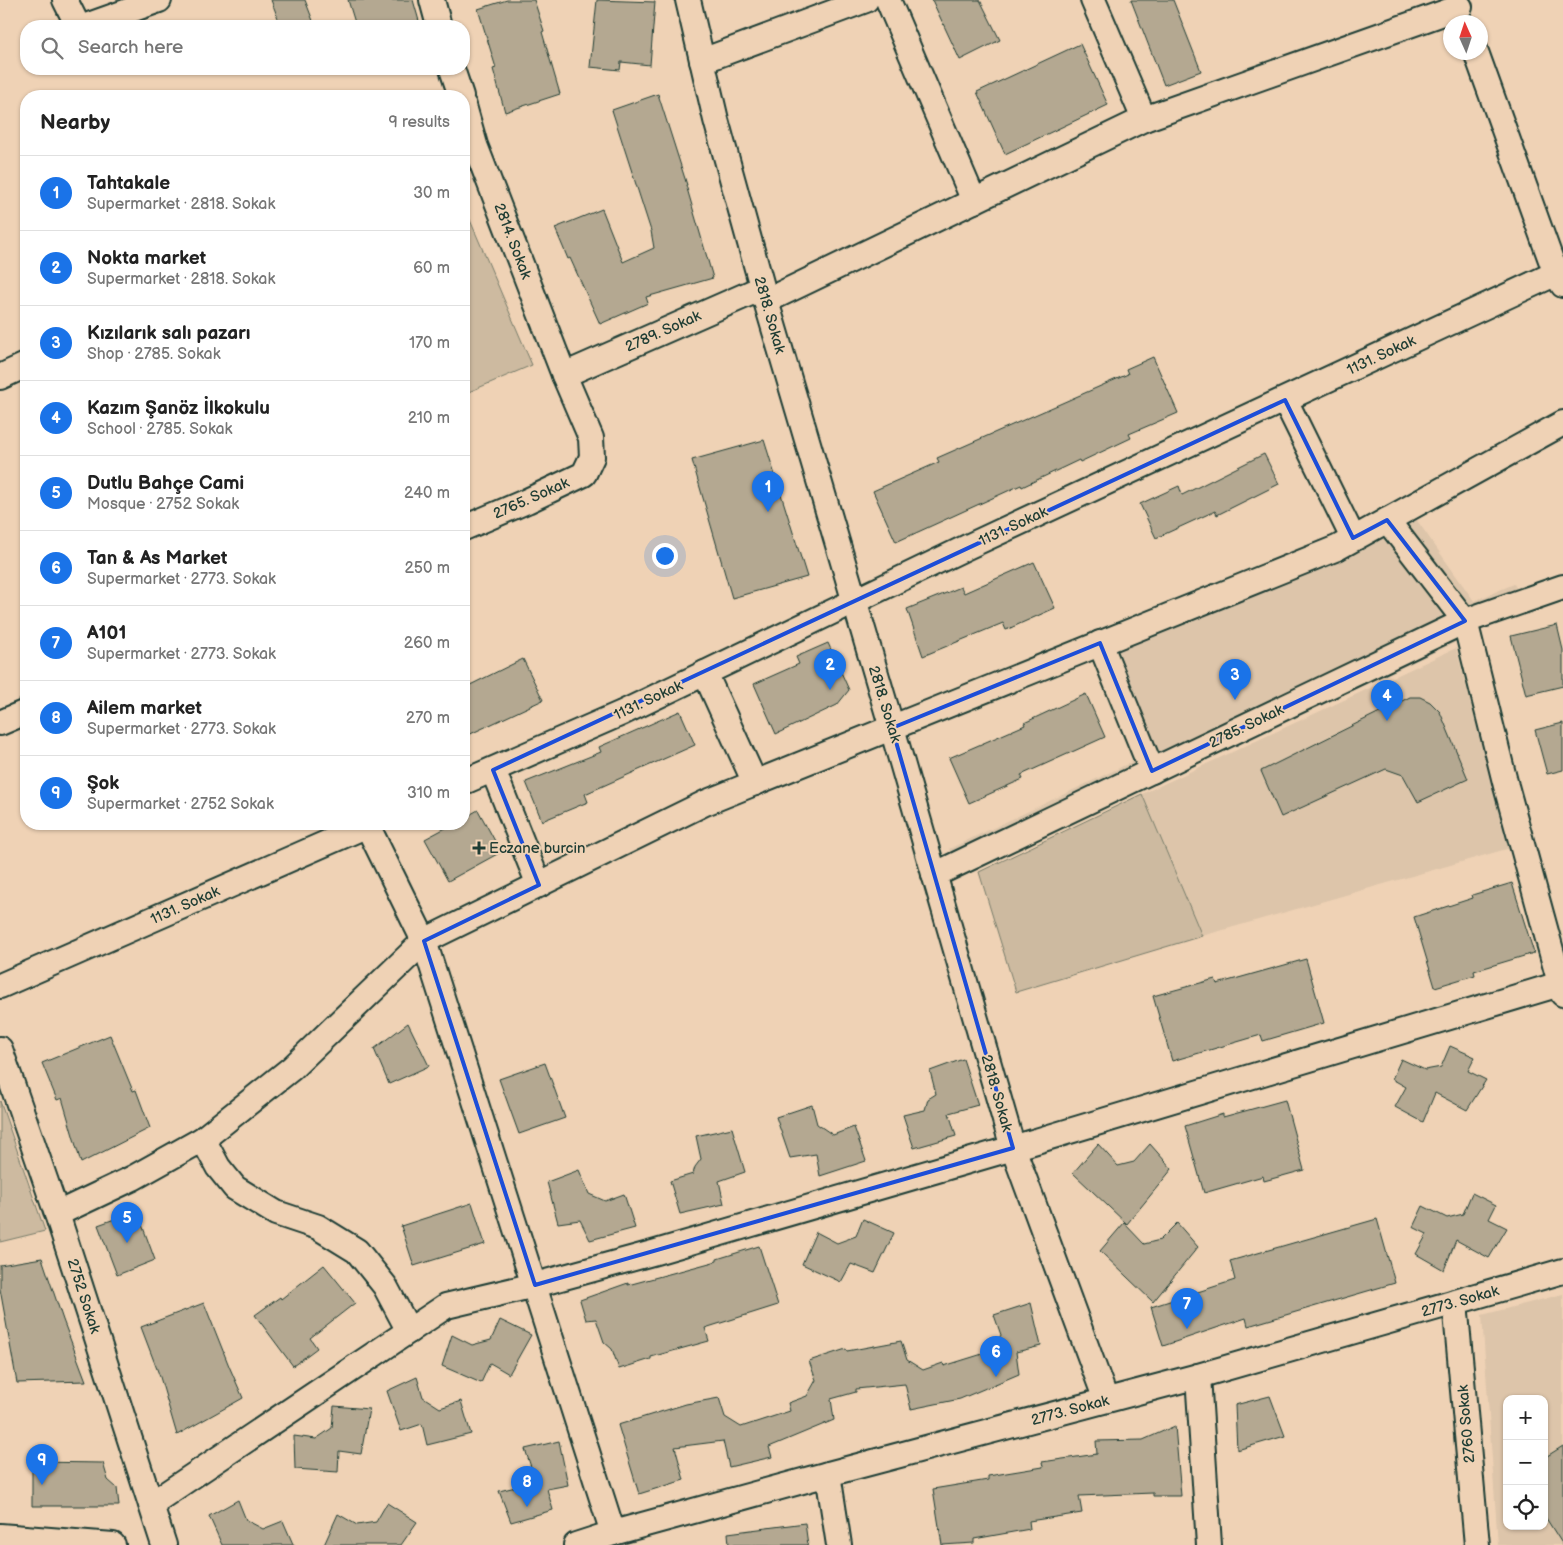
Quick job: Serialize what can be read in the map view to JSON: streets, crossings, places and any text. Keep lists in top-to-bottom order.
{
  "streets": {
    "street": [
      "2814. Sokak",
      "2818. Sokak",
      "2789. Sokak",
      "1131. Sokak",
      "2765. Sokak",
      "2785. Sokak",
      "2752 Sokak",
      "2773. Sokak",
      "2760 Sokak"
    ]
  },
  "crossings": [
    ["2814. Sokak", "2789. Sokak"],
    ["2814. Sokak", "2765. Sokak"],
    ["2818. Sokak", "2789. Sokak"],
    ["2818. Sokak", "1131. Sokak"],
    ["2818. Sokak", "2785. Sokak"],
    ["2818. Sokak", "2773. Sokak"],
    ["2789. Sokak", "2765. Sokak"],
    ["2773. Sokak", "2760 Sokak"]
  ],
  "places": {
    "health": ["Eczane burcin"]
  },
  "north": "top",
  "page": {
    "search": "Search here",
    "heading": ["Nearby", "9 results"],
    "list": [
      {
        "mark": "1",
        "name": "Tahtakale",
        "note": "Supermarket · 2818. Sokak",
        "value": "30 m"
      },
      {
        "mark": "2",
        "name": "Nokta market",
        "note": "Supermarket · 2818. Sokak",
        "value": "60 m"
      },
      {
        "mark": "3",
        "name": "Kızılarık salı pazarı",
        "note": "Shop · 2785. Sokak",
        "value": "170 m"
      },
      {
        "mark": "4",
        "name": "Kazım Şanöz İlkokulu",
        "note": "School · 2785. Sokak",
        "value": "210 m"
      },
      {
        "mark": "5",
        "name": "Dutlu Bahçe Cami",
        "note": "Mosque · 2752 Sokak",
        "value": "240 m"
      },
      {
        "mark": "6",
        "name": "Tan & As Market",
        "note": "Supermarket · 2773. Sokak",
        "value": "250 m"
      },
      {
        "mark": "7",
        "name": "A101",
        "note": "Supermarket · 2773. Sokak",
        "value": "260 m"
      },
      {
        "mark": "8",
        "name": "Ailem market",
        "note": "Supermarket · 2773. Sokak",
        "value": "270 m"
      },
      {
        "mark": "9",
        "name": "Şok",
        "note": "Supermarket · 2752 Sokak",
        "value": "310 m"
      }
    ],
    "pins": [
      "1",
      "2",
      "3",
      "4",
      "5",
      "7",
      "6",
      "9",
      "8"
    ],
    "map_buttons": ["+", "−"]
  }
}
